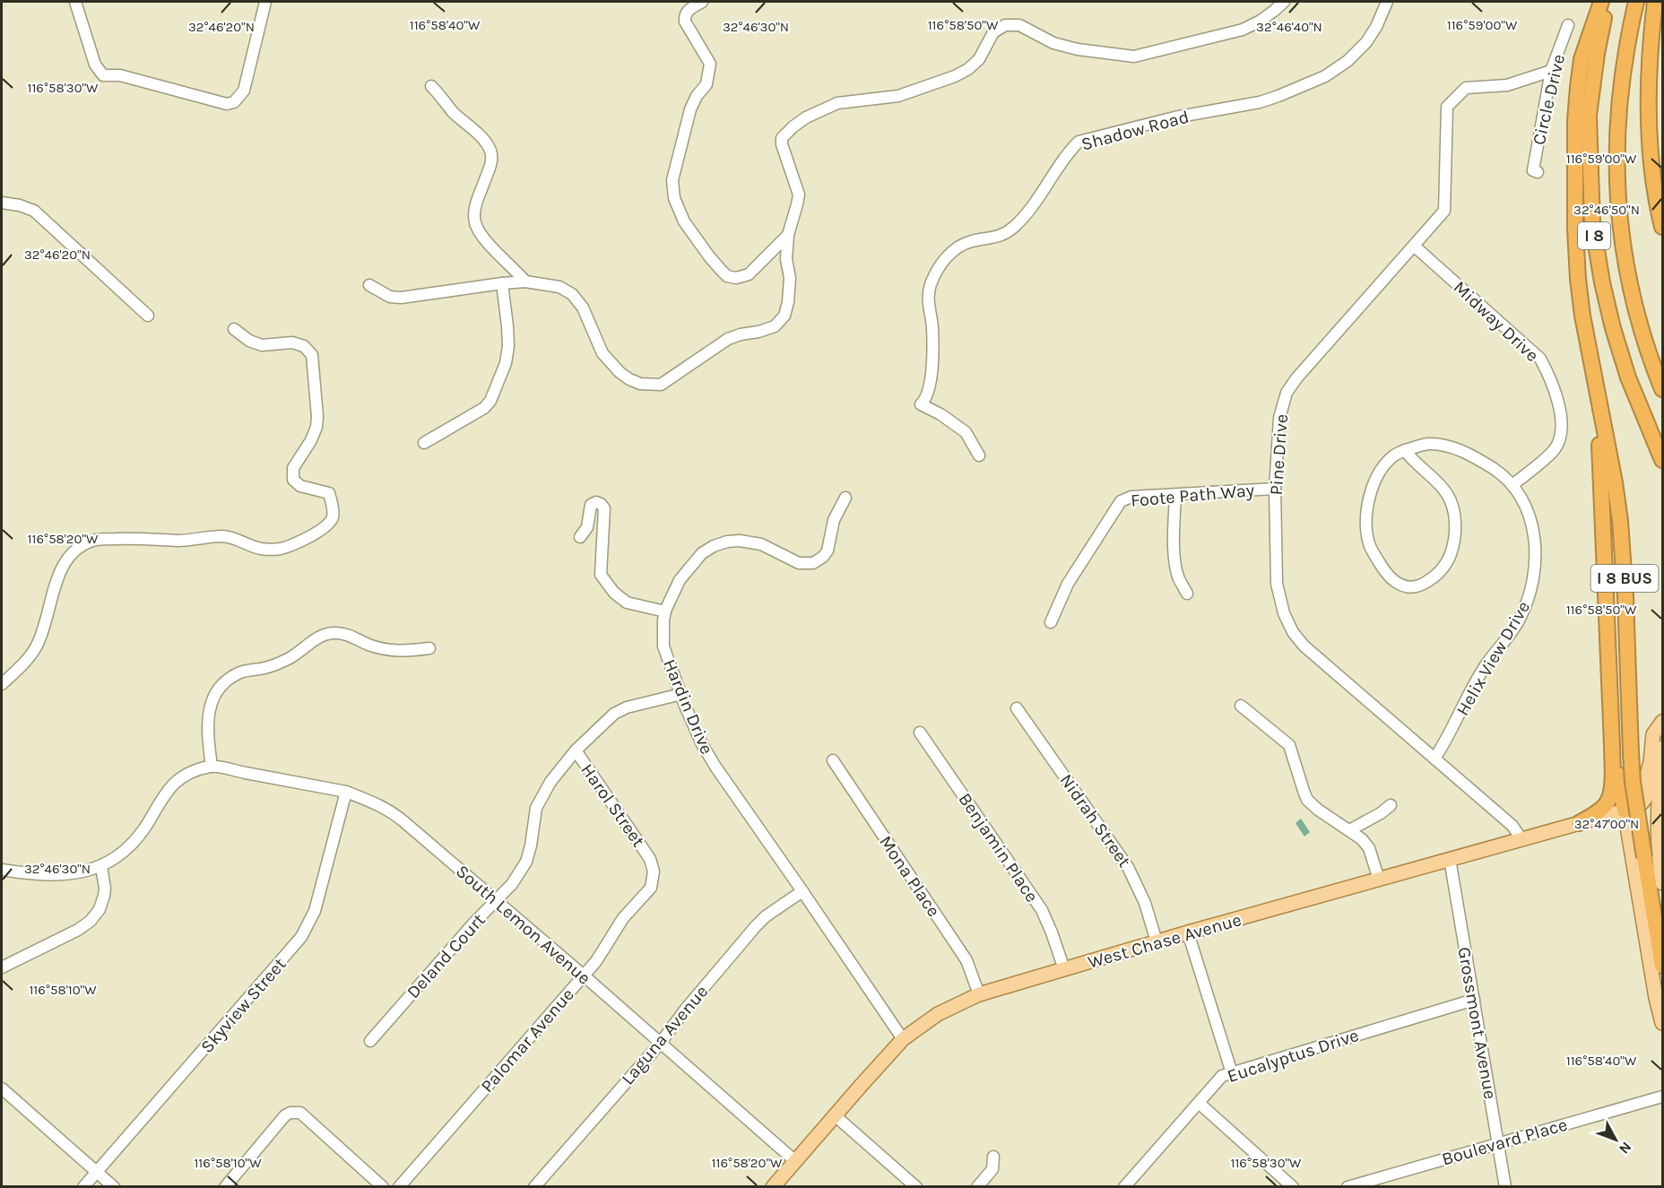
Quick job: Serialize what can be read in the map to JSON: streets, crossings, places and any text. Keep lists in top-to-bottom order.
{
  "streets": {
    "highway": ["I 8", "I 8 BUS"],
    "main road": ["West Chase Avenue"],
    "street": [
      "Circle Drive",
      "Shadow Road",
      "Midway Drive",
      "Pine Drive",
      "Foote Path Way",
      "Helix View Drive",
      "Hardin Drive",
      "Harol Street",
      "Nidrah Street",
      "Benjamin Place",
      "Mona Place",
      "South Lemon Avenue",
      "Deland Court",
      "Skyview Street",
      "Grossmont Avenue",
      "Laguna Avenue",
      "Palomar Avenue",
      "Eucalyptus Drive",
      "Boulevard Place"
    ]
  },
  "crossings": [
    ["Circle Drive", "Pine Drive"],
    ["Midway Drive", "Pine Drive"],
    ["Midway Drive", "Helix View Drive"],
    ["Pine Drive", "Foote Path Way"],
    ["Pine Drive", "Helix View Drive"],
    ["Pine Drive", "West Chase Avenue"],
    ["Hardin Drive", "West Chase Avenue"],
    ["Hardin Drive", "Deland Court"],
    ["Hardin Drive", "Laguna Avenue"],
    ["Harol Street", "Deland Court"],
    ["Harol Street", "Palomar Avenue"],
    ["Nidrah Street", "West Chase Avenue"],
    ["Benjamin Place", "West Chase Avenue"],
    ["Mona Place", "West Chase Avenue"],
    ["South Lemon Avenue", "West Chase Avenue"],
    ["South Lemon Avenue", "Deland Court"],
    ["South Lemon Avenue", "Skyview Street"],
    ["South Lemon Avenue", "Laguna Avenue"],
    ["South Lemon Avenue", "Palomar Avenue"],
    ["West Chase Avenue", "Grossmont Avenue"],
    ["Grossmont Avenue", "Eucalyptus Drive"],
    ["Grossmont Avenue", "Boulevard Place"]
  ],
  "north": "bottom right",
  "coordinates": [
    "116°58'40\"W",
    "116°58'50\"W",
    "116°59'00\"W",
    "32°46'30\"N",
    "32°46'20\"N",
    "32°46'40\"N",
    "116°58'30\"W",
    "32°46'50\"N",
    "116°58'20\"W",
    "32°47'00\"N",
    "116°58'10\"W"
  ]
}
